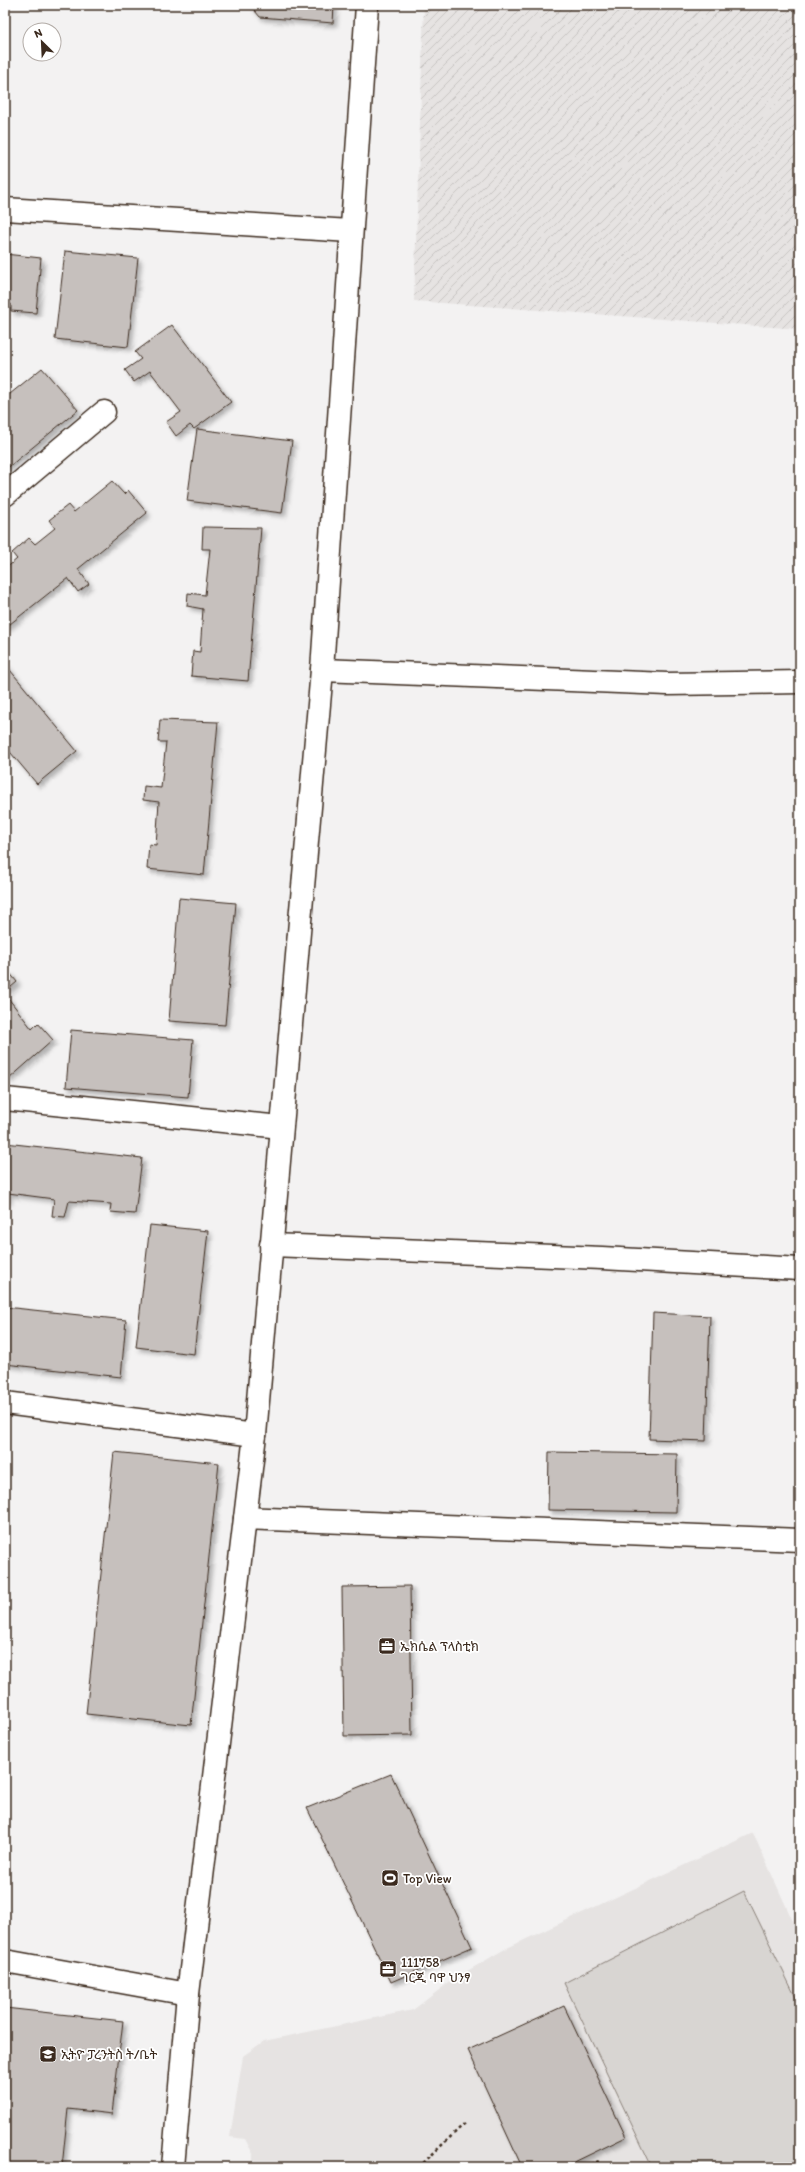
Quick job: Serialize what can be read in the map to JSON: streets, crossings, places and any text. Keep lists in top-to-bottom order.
{
  "places": {
    "office": ["ኤክሴል ፕላስቲክ", "111758 ገርጂ ባዋ ህንፃ"],
    "sports": ["Top View"],
    "school or university": ["ኢትዮ ፓረንትስ ት/ቤት"]
  },
  "north": "top left"
}
